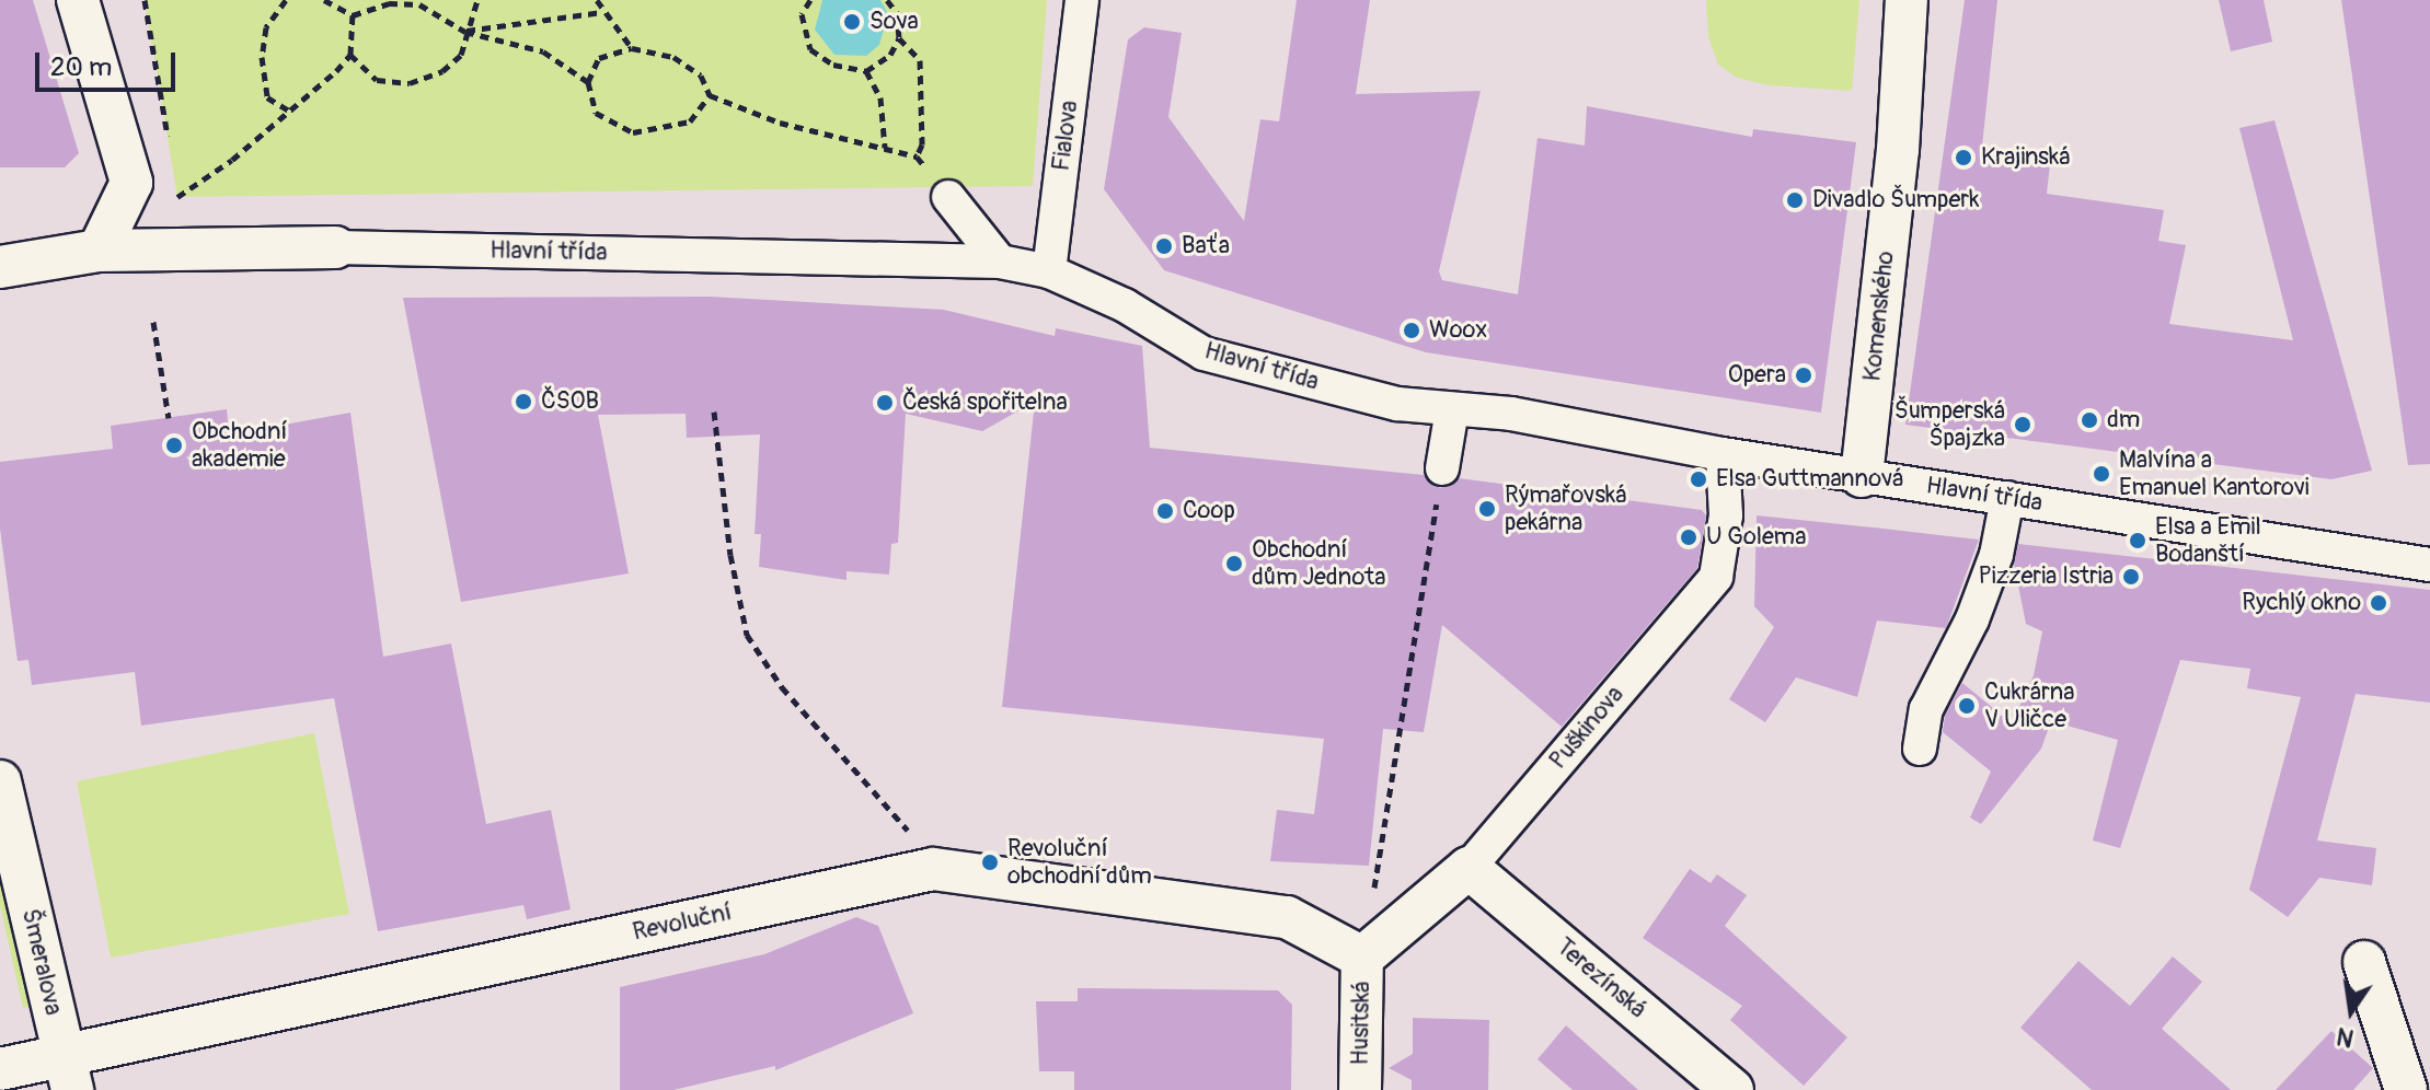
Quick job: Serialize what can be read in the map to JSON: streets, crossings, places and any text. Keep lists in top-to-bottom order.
{
  "streets": {
    "street": [
      "Fialova",
      "Hlavní třída",
      "Komenského",
      "Puškinova",
      "Revoluční",
      "Šmeralova",
      "Terezínská",
      "Husitská"
    ]
  },
  "crossings": [
    ["Fialova", "Hlavní třída"],
    ["Hlavní třída", "Komenského"],
    ["Hlavní třída", "Puškinova"],
    ["Puškinova", "Revoluční"],
    ["Puškinova", "Terezínská"],
    ["Puškinova", "Husitská"],
    ["Revoluční", "Šmeralova"],
    ["Revoluční", "Husitská"]
  ],
  "places": [
    "Sova",
    "Krajinská",
    "Divadlo Šumperk",
    "Baťa",
    "Woox",
    "Opera",
    "ČSOB",
    "Česká spořitelna",
    "dm",
    "Šumperská Špajzka",
    "Obchodní akademie",
    "Malvína a Emanuel Kantorovi",
    "Elsa Guttmannová",
    "Rýmařovská pekárna",
    "Coop",
    "U Golema",
    "Elsa a Emil Bodanští",
    "Obchodní dům Jednota",
    "Pizzeria Istria",
    "Rychlý okno",
    "Cukrárna V Uličce",
    "Revoluční obchodní dům"
  ],
  "scale_bar": "20 m",
  "north": "bottom"
}
